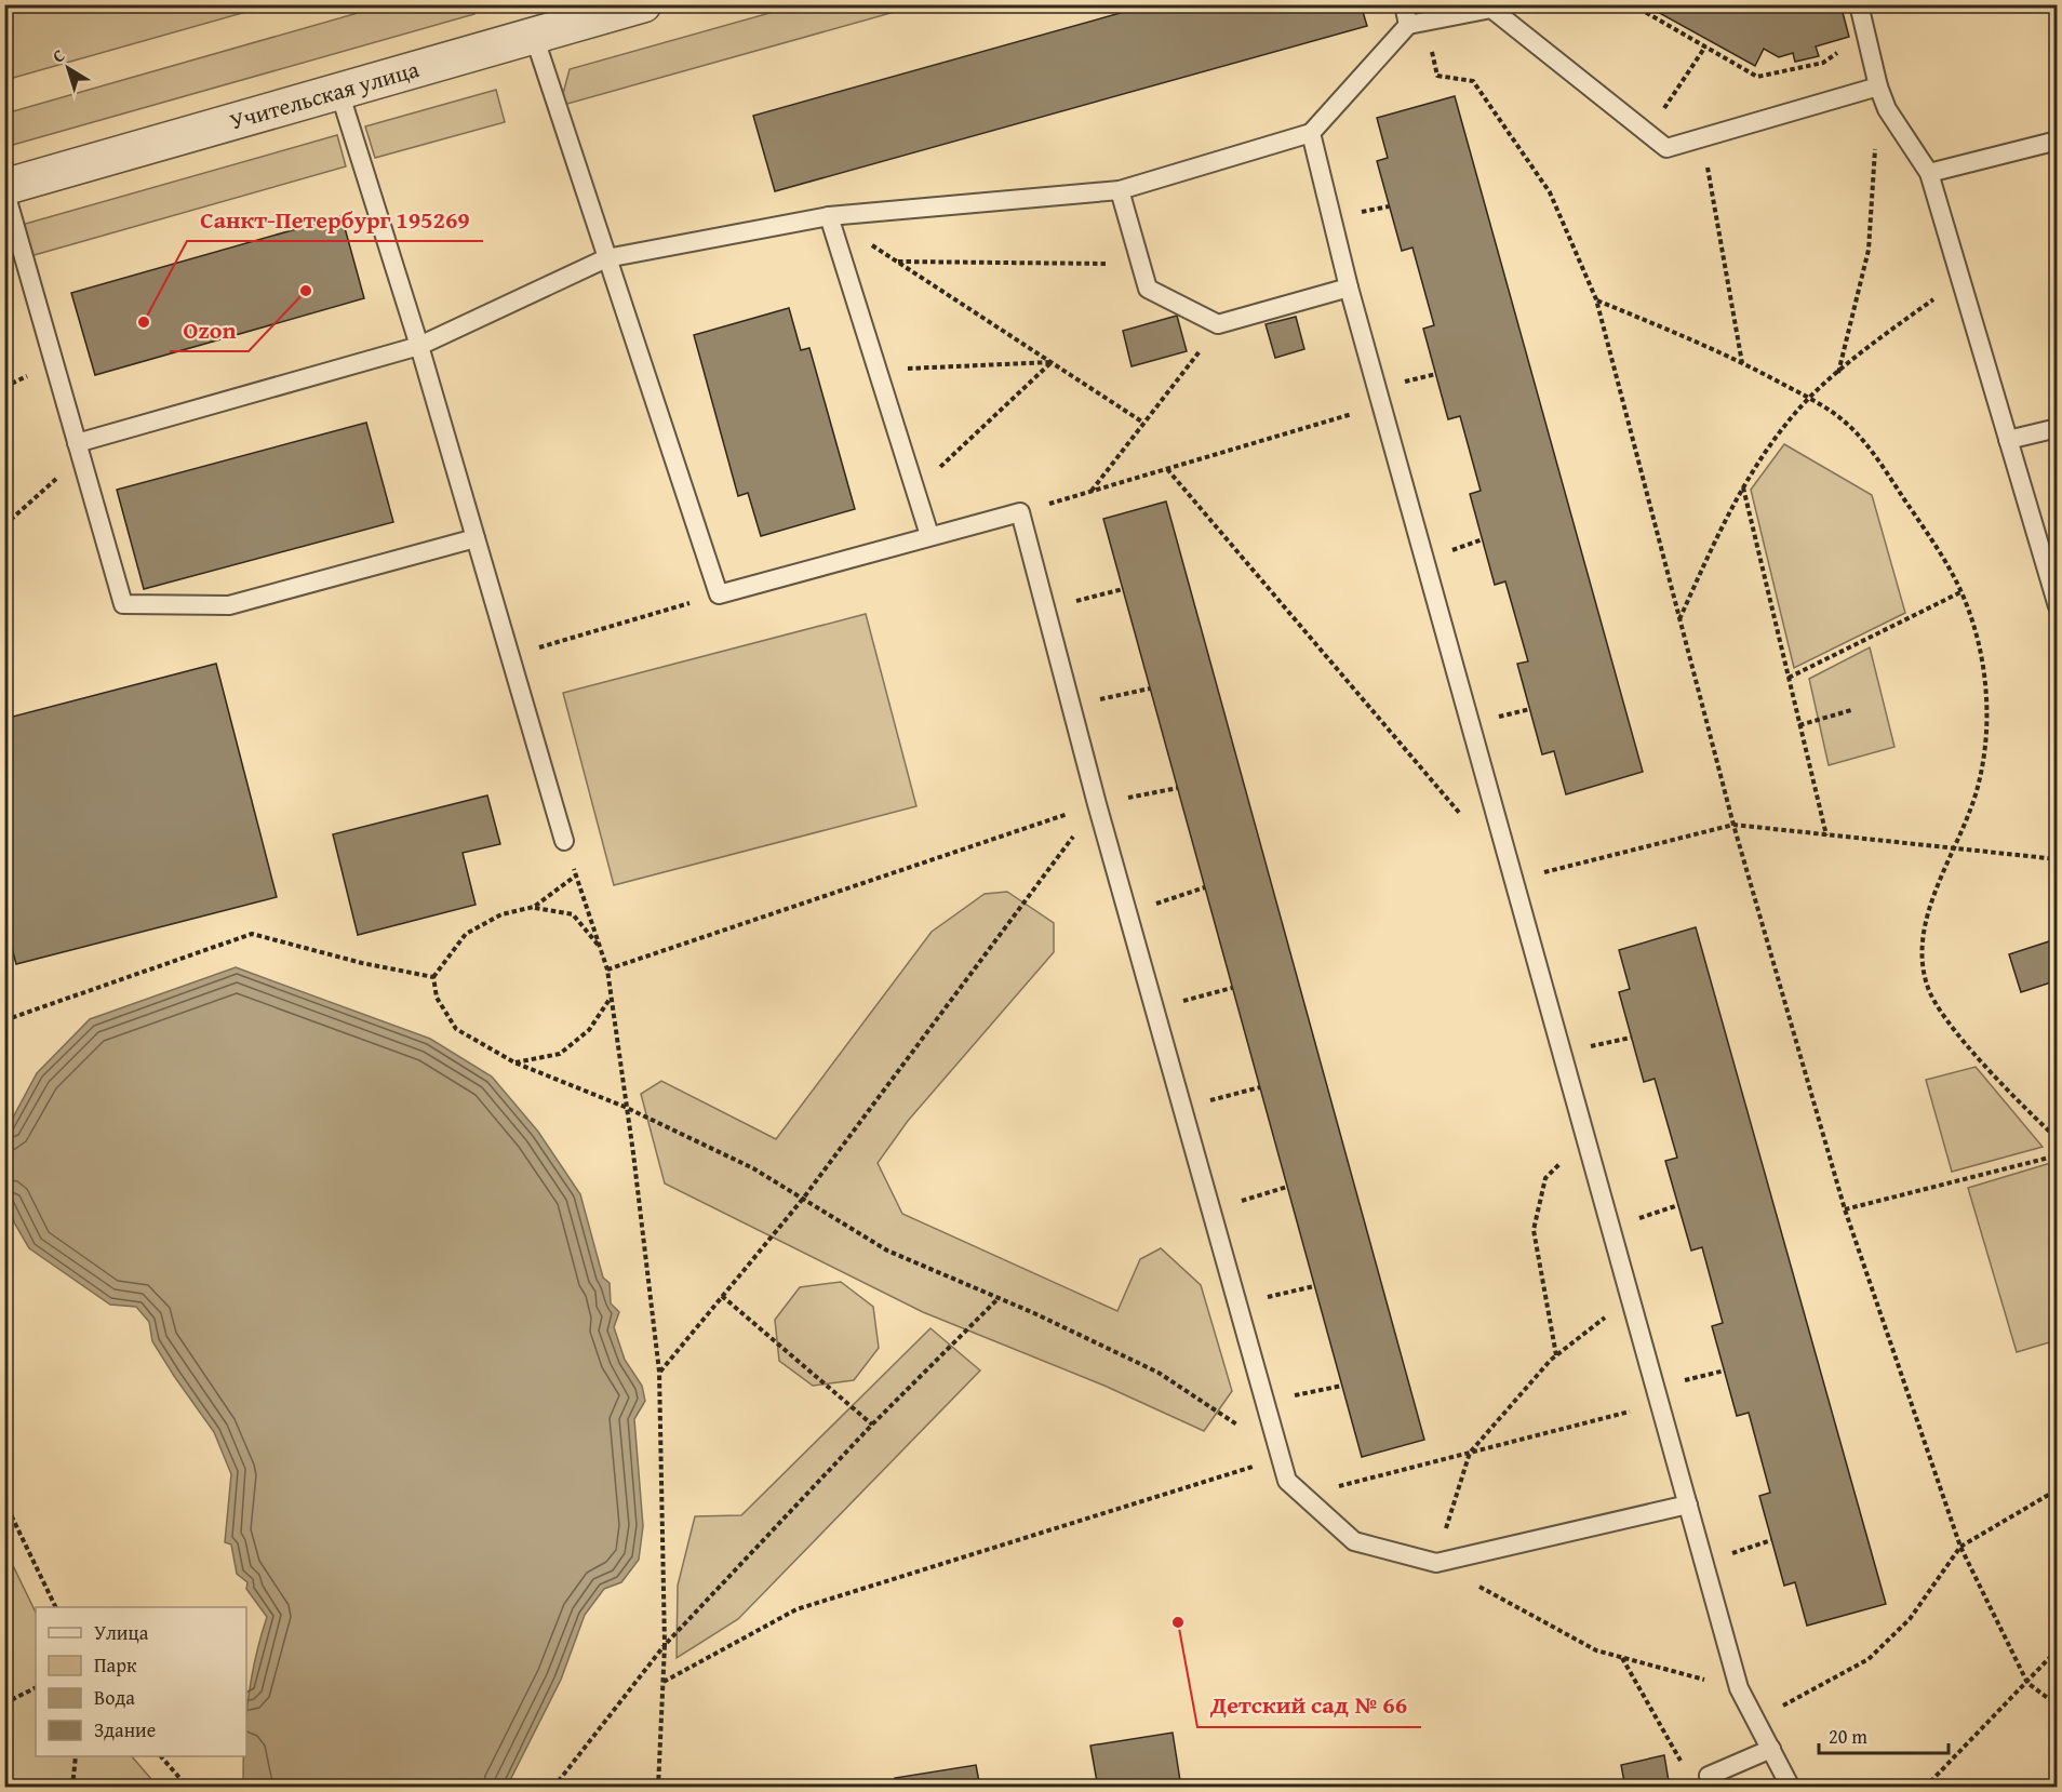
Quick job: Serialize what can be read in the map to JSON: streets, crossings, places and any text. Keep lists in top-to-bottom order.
{
  "streets": {
    "street": ["Учительская улица"]
  },
  "places": ["Ozon", "Санкт-Петербург 195269", "Детский сад № 66"],
  "legend": [
    "Улица",
    "Парк",
    "Вода",
    "Здание"
  ],
  "scale_bar": "20 m",
  "north": "top left"
}
